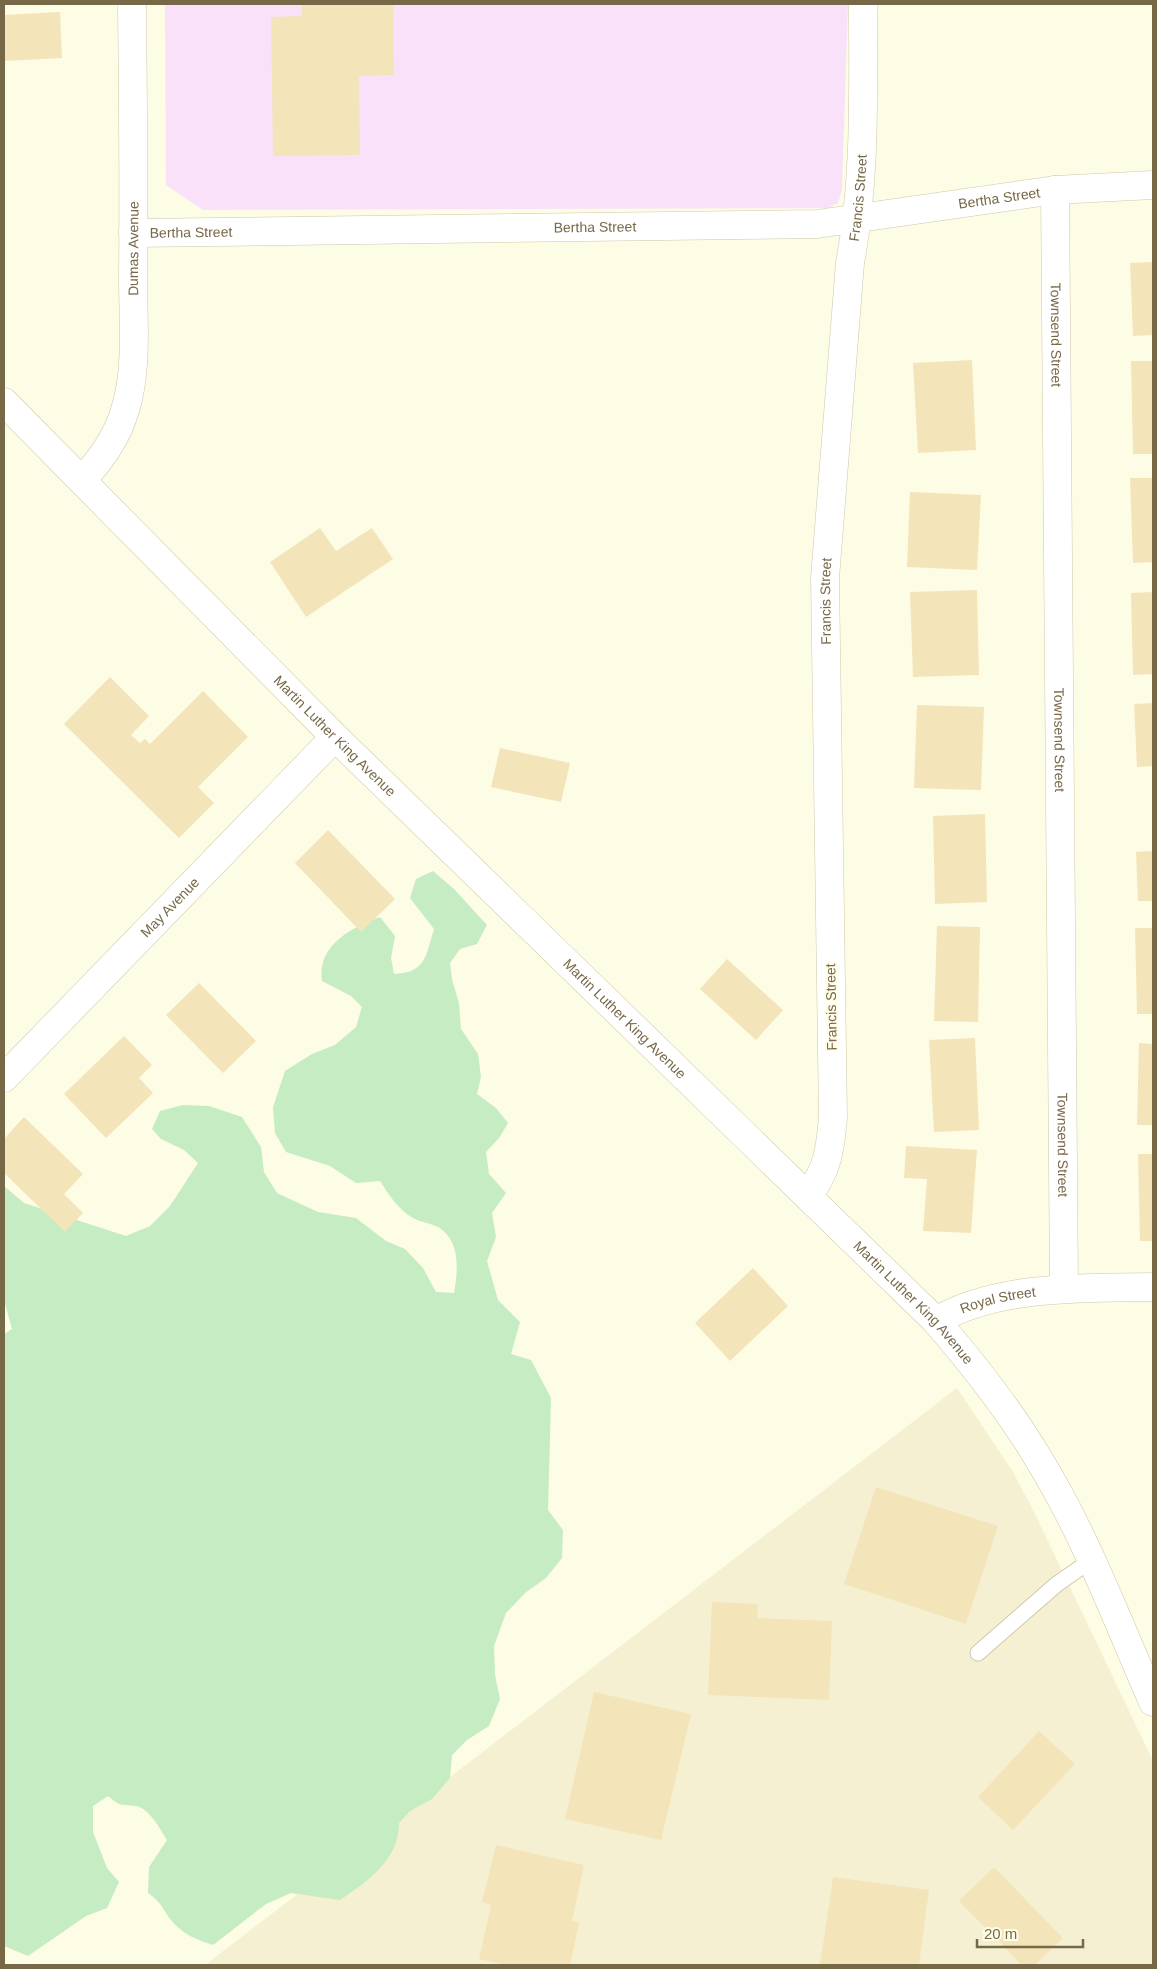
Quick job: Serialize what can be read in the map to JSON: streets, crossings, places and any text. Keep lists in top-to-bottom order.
{
  "streets": {
    "street": [
      "Francis Street",
      "Bertha Street",
      "Dumas Avenue",
      "Townsend Street",
      "Martin Luther King Avenue",
      "May Avenue",
      "Royal Street"
    ]
  },
  "crossings": [
    ["Francis Street", "Bertha Street"],
    ["Francis Street", "Martin Luther King Avenue"],
    ["Bertha Street", "Dumas Avenue"],
    ["Bertha Street", "Townsend Street"],
    ["Dumas Avenue", "Martin Luther King Avenue"],
    ["Townsend Street", "Royal Street"],
    ["Martin Luther King Avenue", "May Avenue"],
    ["Martin Luther King Avenue", "Royal Street"]
  ],
  "scale_bar": "20 m"
}
